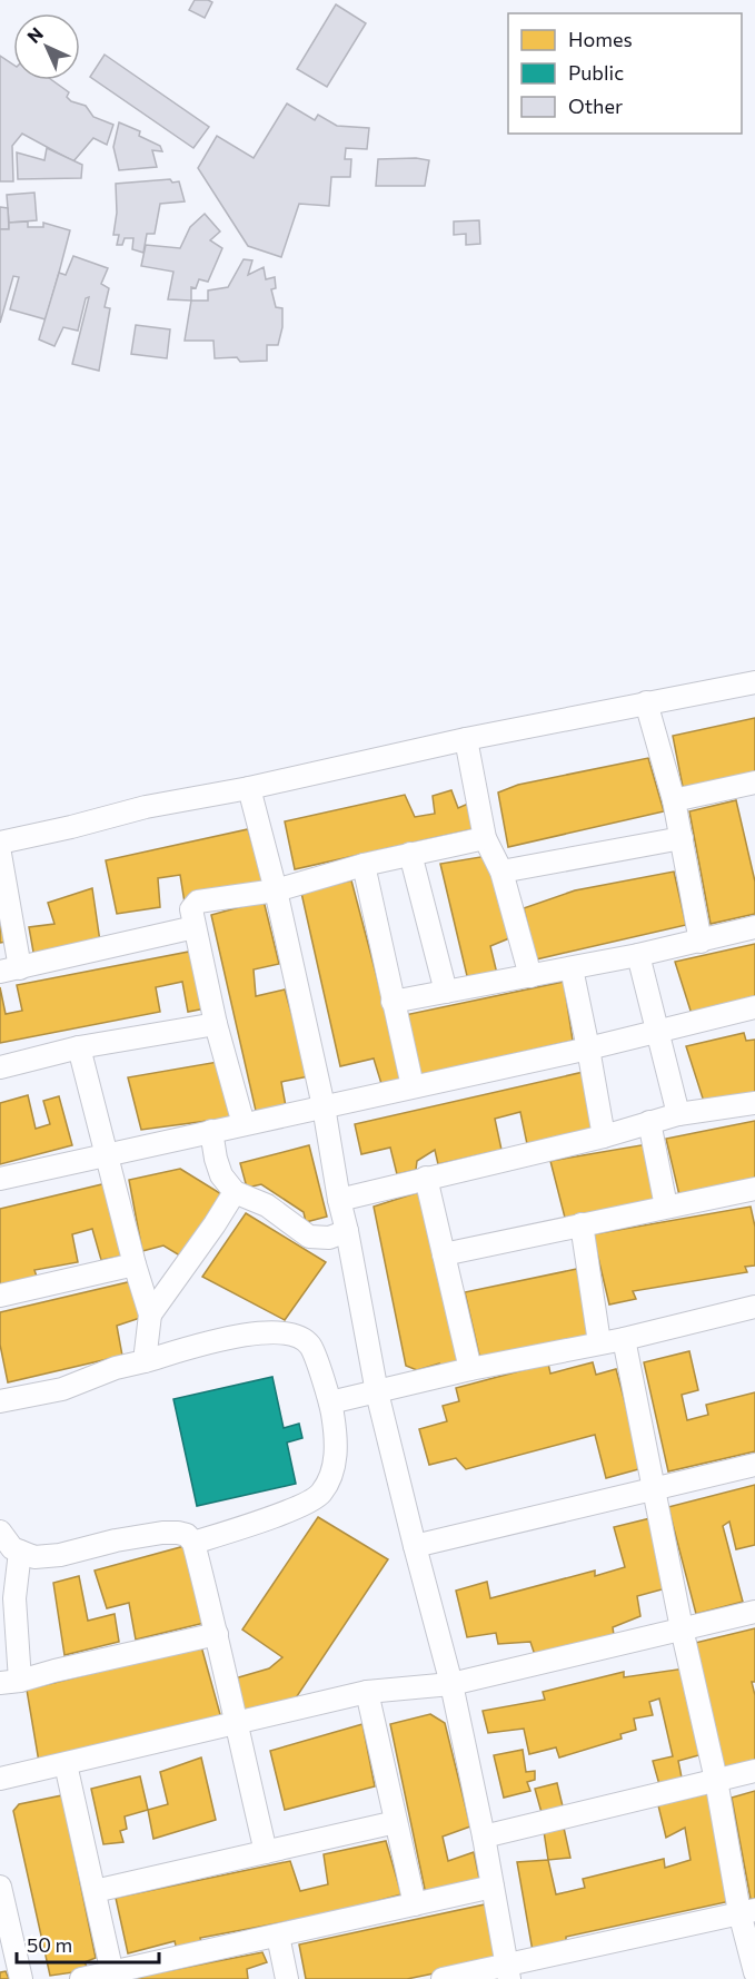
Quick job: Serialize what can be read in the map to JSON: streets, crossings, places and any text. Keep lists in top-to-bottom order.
{
  "legend": ["Homes", "Public", "Other"],
  "scale_bar": "50 m",
  "north": "top left"
}
